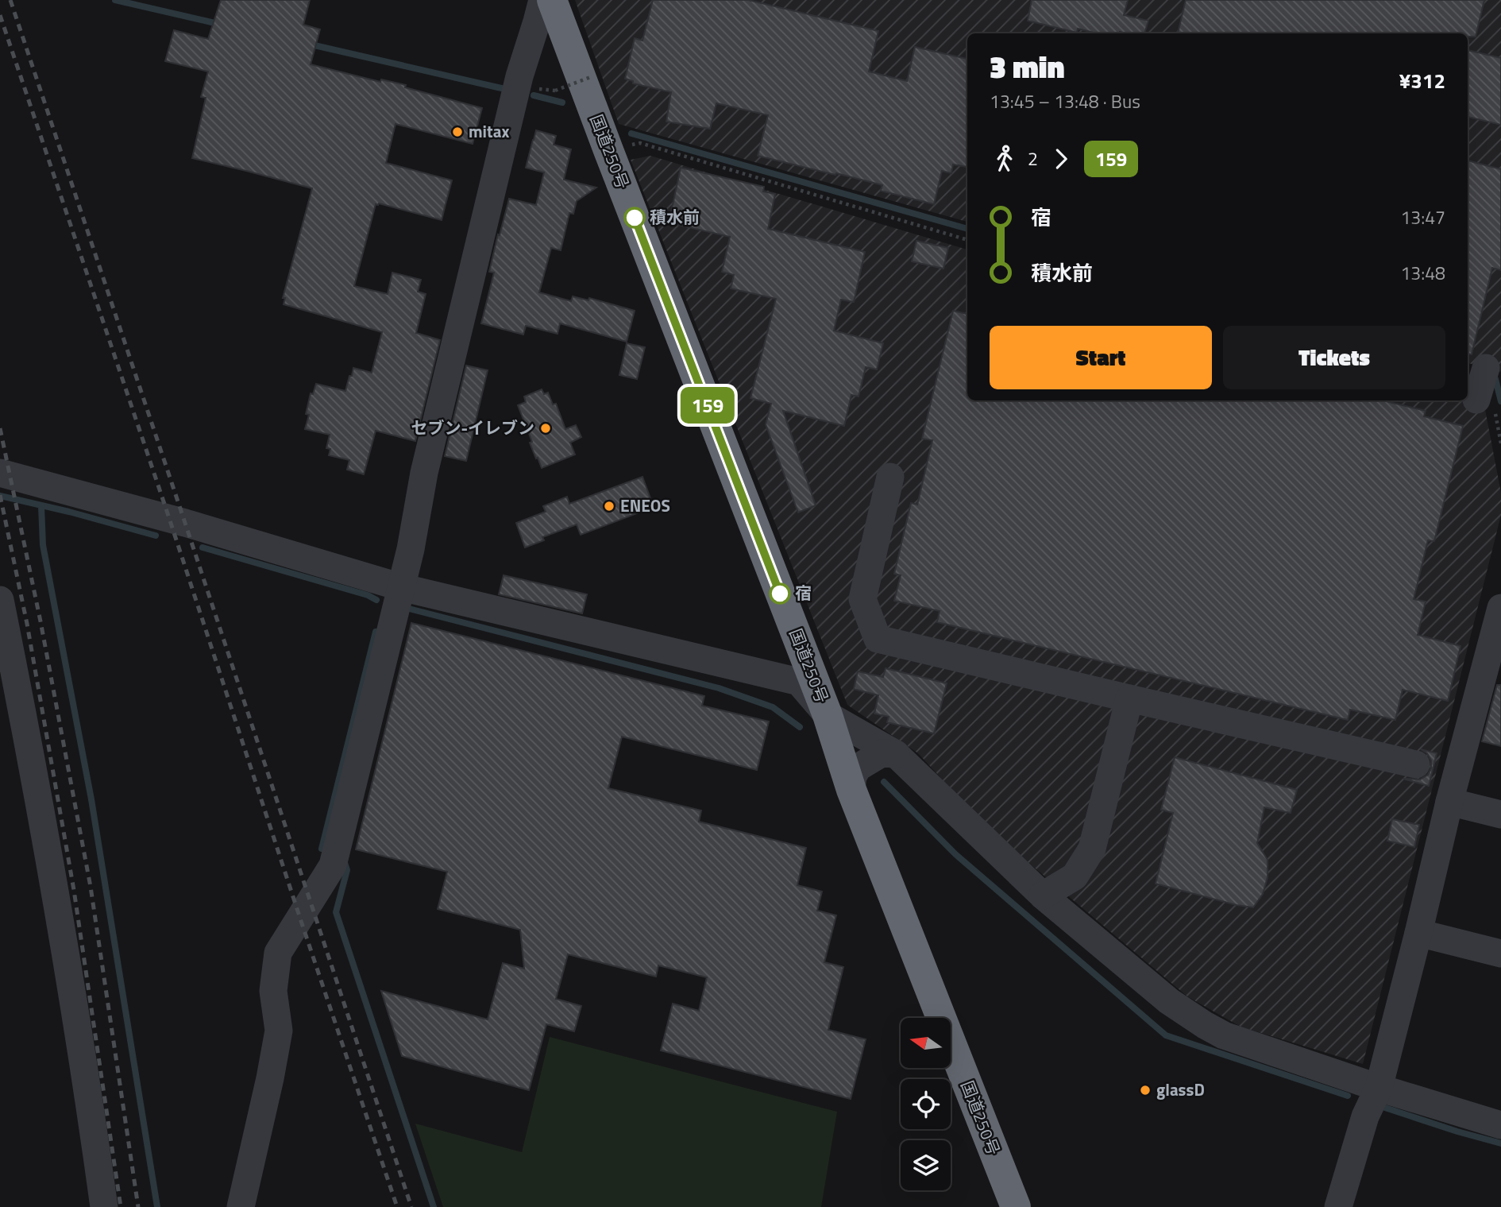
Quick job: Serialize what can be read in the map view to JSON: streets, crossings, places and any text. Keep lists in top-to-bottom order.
{
  "streets": {
    "highway": ["国道250号"]
  },
  "places": [
    "mitax",
    "積水前",
    "セブン-イレブン",
    "ENEOS",
    "宿",
    "glassD"
  ],
  "lines": ["bus line 159"],
  "north": "left",
  "page": {
    "on_map": "159",
    "heading": ["3 min", "13:45 – 13:48 · Bus", "¥312"],
    "legs": ["2", "159"],
    "list": [
      {
        "name": "宿",
        "value": "13:47"
      },
      {
        "name": "積水前",
        "value": "13:48"
      }
    ],
    "buttons": ["Start", "Tickets"]
  }
}
